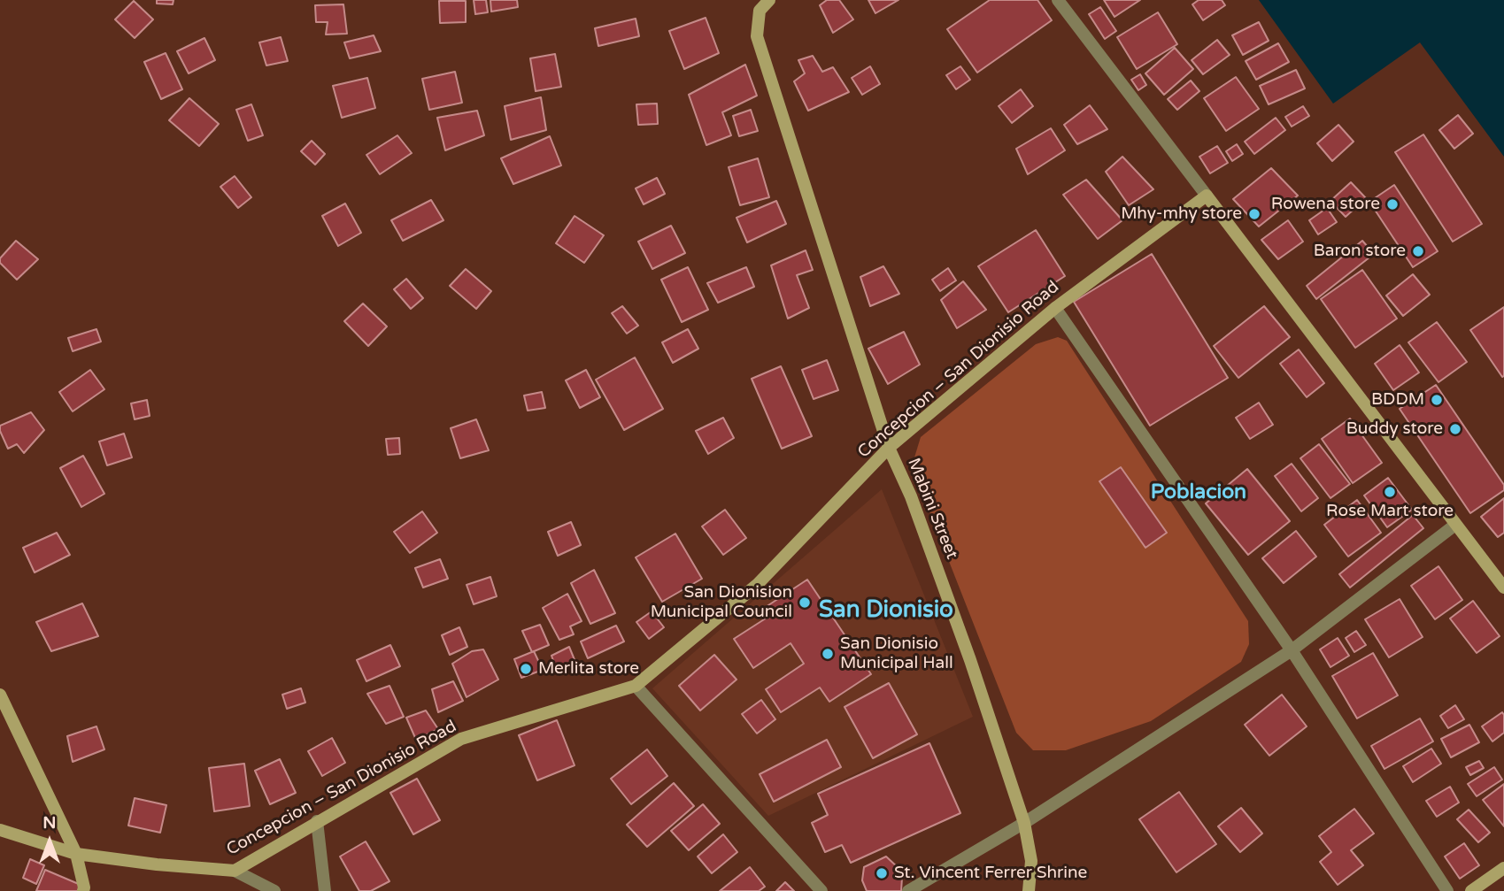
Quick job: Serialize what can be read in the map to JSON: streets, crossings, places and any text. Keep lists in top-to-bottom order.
{
  "streets": {
    "main road": ["Concepcion – San Dionisio Road", "Mabini Street"]
  },
  "crossings": [
    ["Concepcion – San Dionisio Road", "Mabini Street"]
  ],
  "districts": ["Poblacion", "San Dionisio"],
  "places": [
    "Rowena store",
    "Mhy-mhy store",
    "Baron store",
    "BDDM",
    "Buddy store",
    "Rose Mart store",
    "San Dionision Municipal Council",
    "San Dionisio Municipal Hall",
    "Merlita store",
    "St. Vincent Ferrer Shrine"
  ],
  "north": "top"
}
